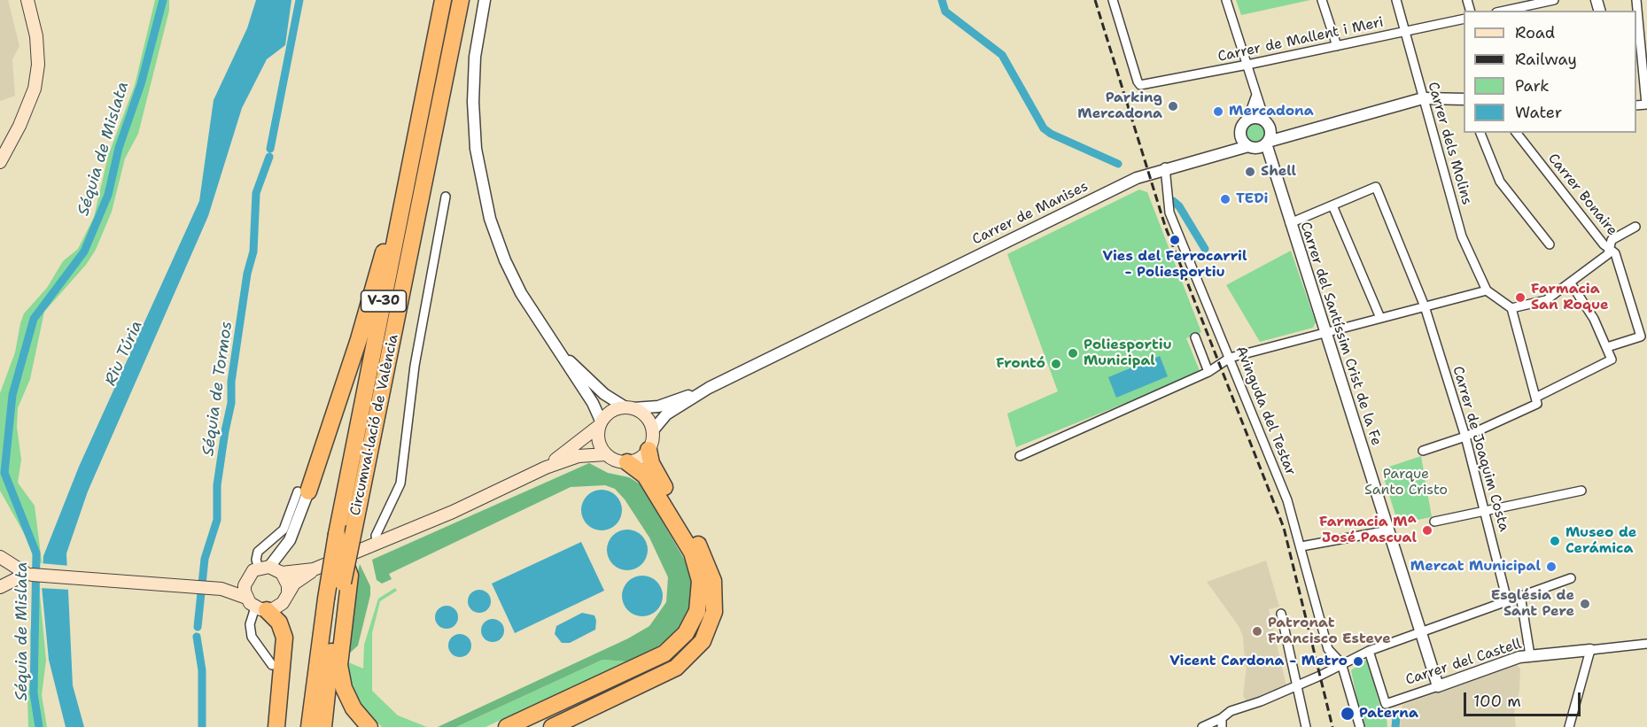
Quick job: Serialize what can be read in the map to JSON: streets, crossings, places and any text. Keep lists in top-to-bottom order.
{
  "streets": {
    "highway": ["V-30", "Circumval·lació de València"],
    "street": [
      "Carrer de Mallent i Meri",
      "Carrer dels Molins",
      "Carrer Bonaire",
      "Carrer de Manises",
      "Carrer del Santíssim Crist de la Fe",
      "Avinguda del Testar",
      "Carrer de Joaquim Costa",
      "Carrer del Castell"
    ]
  },
  "crossings": [
    ["Carrer de Mallent i Meri", "Carrer dels Molins"],
    ["Carrer de Manises", "Carrer del Santíssim Crist de la Fe"],
    ["Carrer de Manises", "Avinguda del Testar"],
    ["Carrer del Santíssim Crist de la Fe", "Carrer del Castell"]
  ],
  "water": ["Séquia de Mislata", "Riu Túria", "Séquia de Tormos"],
  "parks": ["Parque Santo Cristo"],
  "places": [
    "Parking Mercadona",
    "Mercadona",
    "Shell",
    "TEDi",
    "Vies del Ferrocarril - Poliesportiu",
    "Farmacia San Roque",
    "Poliesportiu Municipal",
    "Frontó",
    "Farmacia Mª José Pascual",
    "Museo de Cerámica",
    "Mercat Municipal",
    "Església de Sant Pere",
    "Patronat Francisco Esteve",
    "Vicent Cardona - Metro",
    "Paterna"
  ],
  "legend": [
    "Road",
    "Railway",
    "Park",
    "Water"
  ],
  "scale_bar": "100 m"
}
